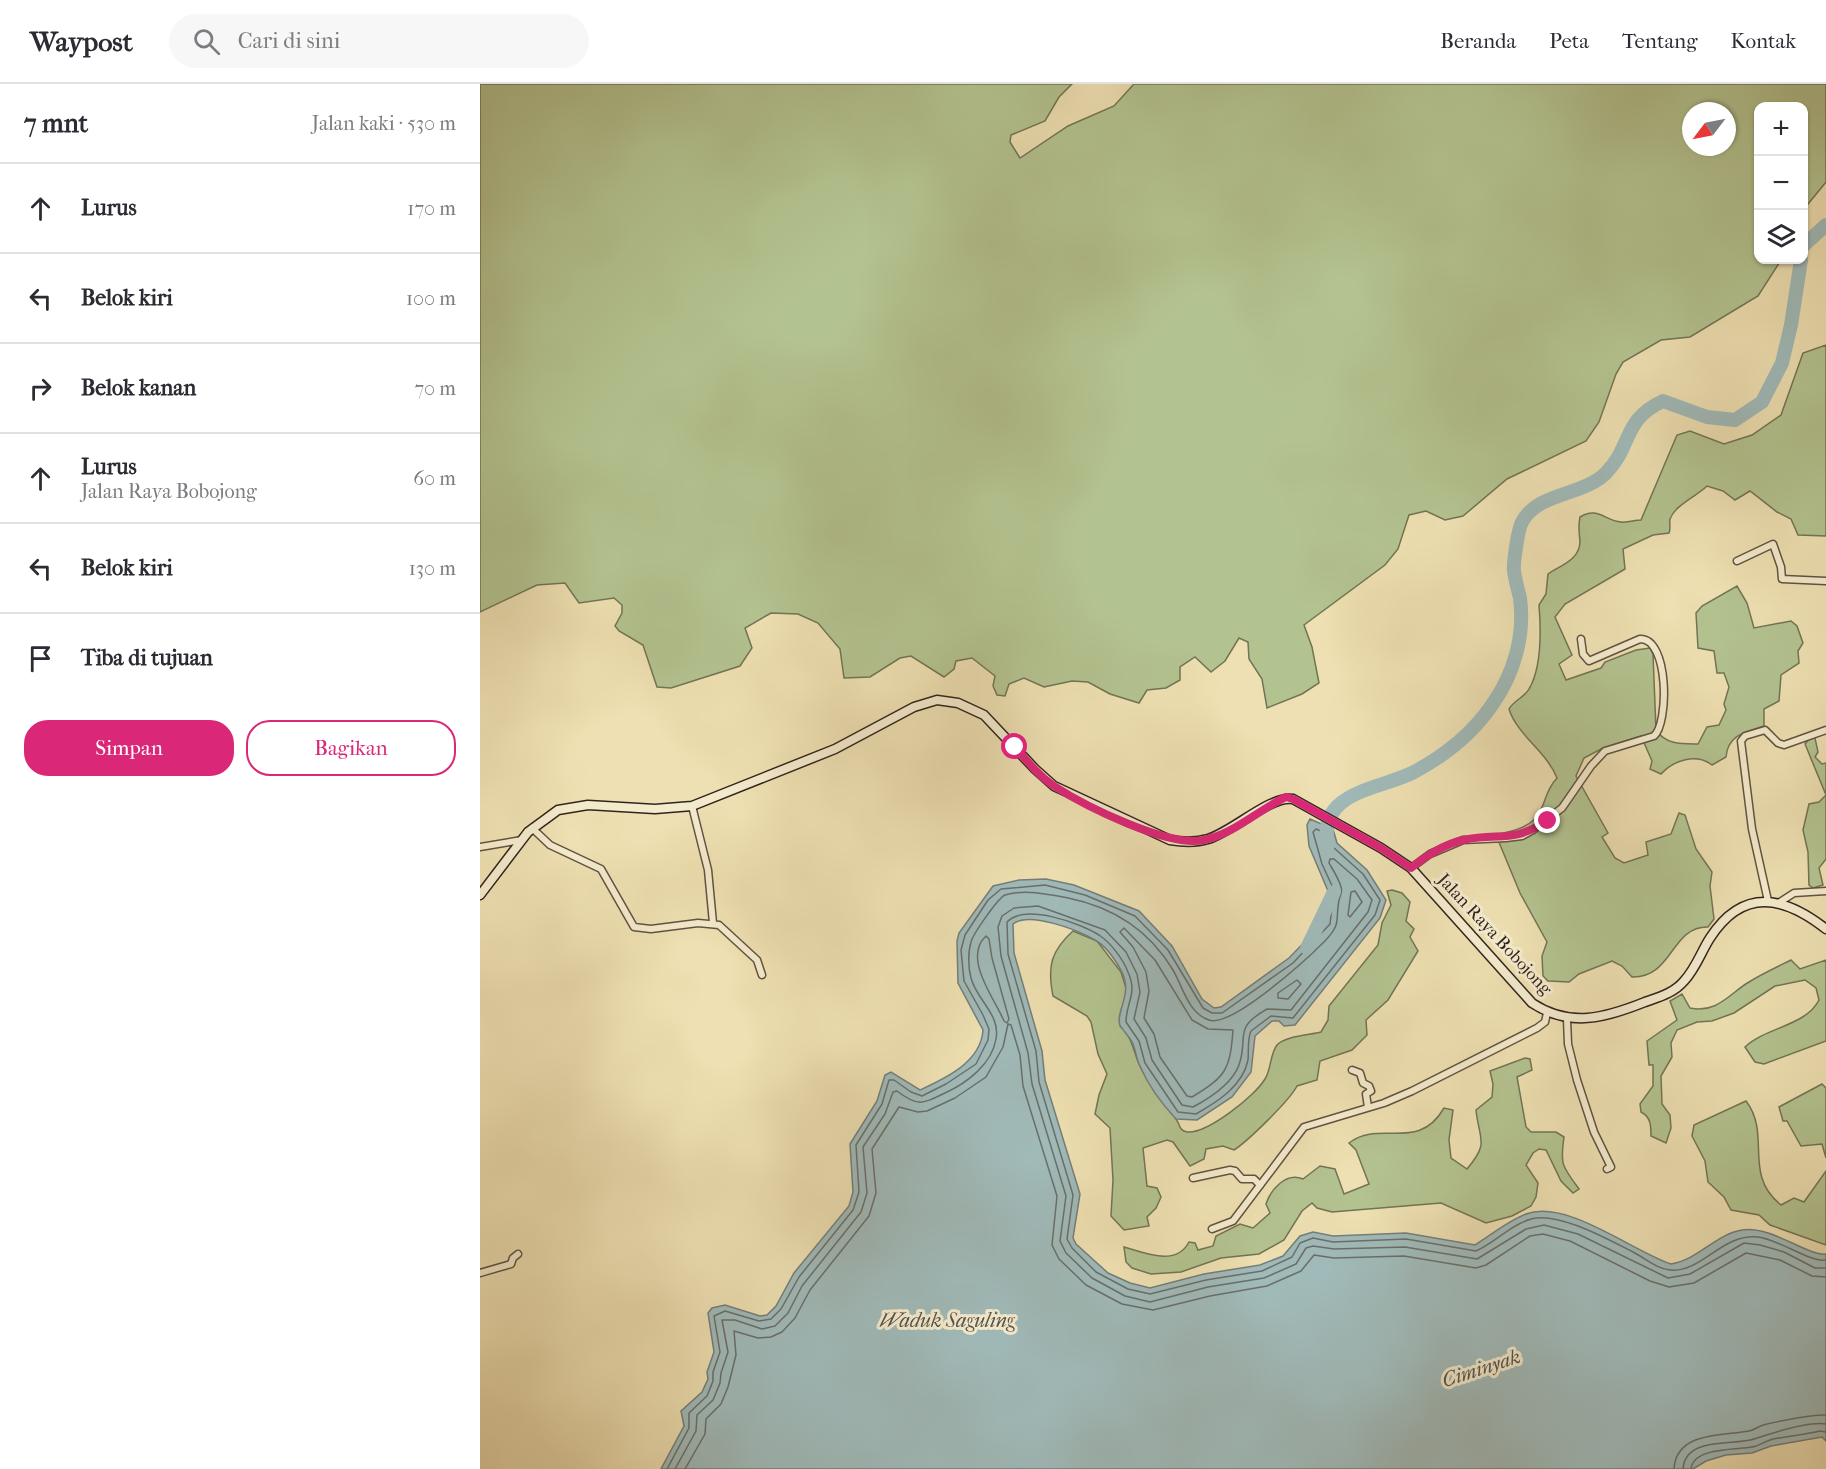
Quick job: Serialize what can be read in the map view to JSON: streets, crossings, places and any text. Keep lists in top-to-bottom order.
{
  "streets": {
    "main road": ["Jalan Raya Bobojong"]
  },
  "water": ["Waduk Saguling", "Ciminyak"],
  "north": "bottom left",
  "page": {
    "header": "Waypost",
    "search": "Cari di sini",
    "nav": [
      "Beranda",
      "Peta",
      "Tentang",
      "Kontak"
    ],
    "heading": ["7 mnt", "Jalan kaki · 530 m"],
    "map_buttons": ["+", "−"],
    "list": [
      ["Lurus", "170 m"],
      ["Belok kiri", "100 m"],
      ["Belok kanan", "70 m"],
      ["Lurus", "Jalan Raya Bobojong", "60 m"],
      ["Belok kiri", "130 m"],
      "Tiba di tujuan"
    ],
    "buttons": ["Simpan", "Bagikan"]
  }
}
